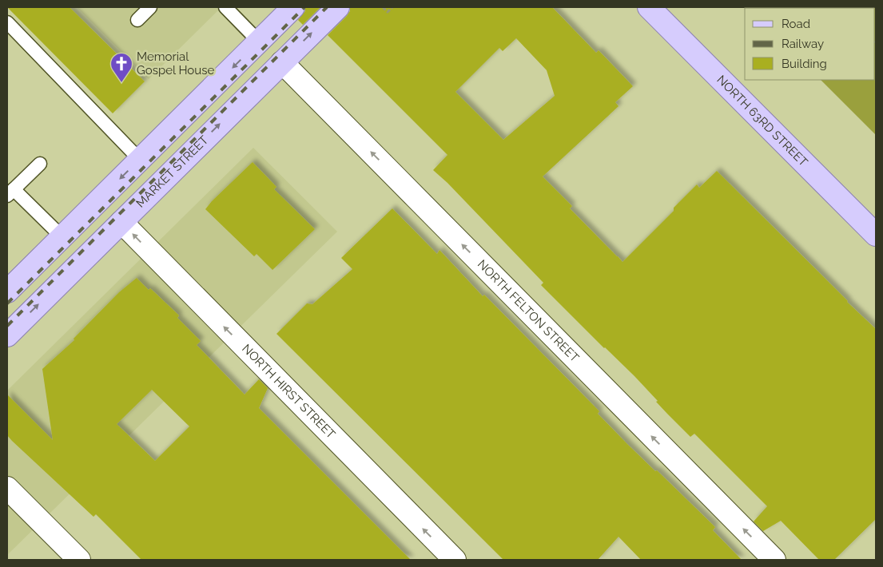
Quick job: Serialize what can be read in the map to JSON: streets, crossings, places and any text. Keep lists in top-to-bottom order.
{
  "streets": {
    "main road": ["NORTH 63RD STREET", "MARKET STREET"],
    "street": ["NORTH FELTON STREET", "NORTH HIRST STREET"]
  },
  "crossings": [
    ["MARKET STREET", "NORTH FELTON STREET"],
    ["MARKET STREET", "NORTH HIRST STREET"]
  ],
  "one_way": ["NORTH FELTON STREET", "NORTH HIRST STREET"],
  "places": {
    "church": ["Memorial Gospel House"]
  },
  "legend": ["Road", "Railway", "Building"]
}
